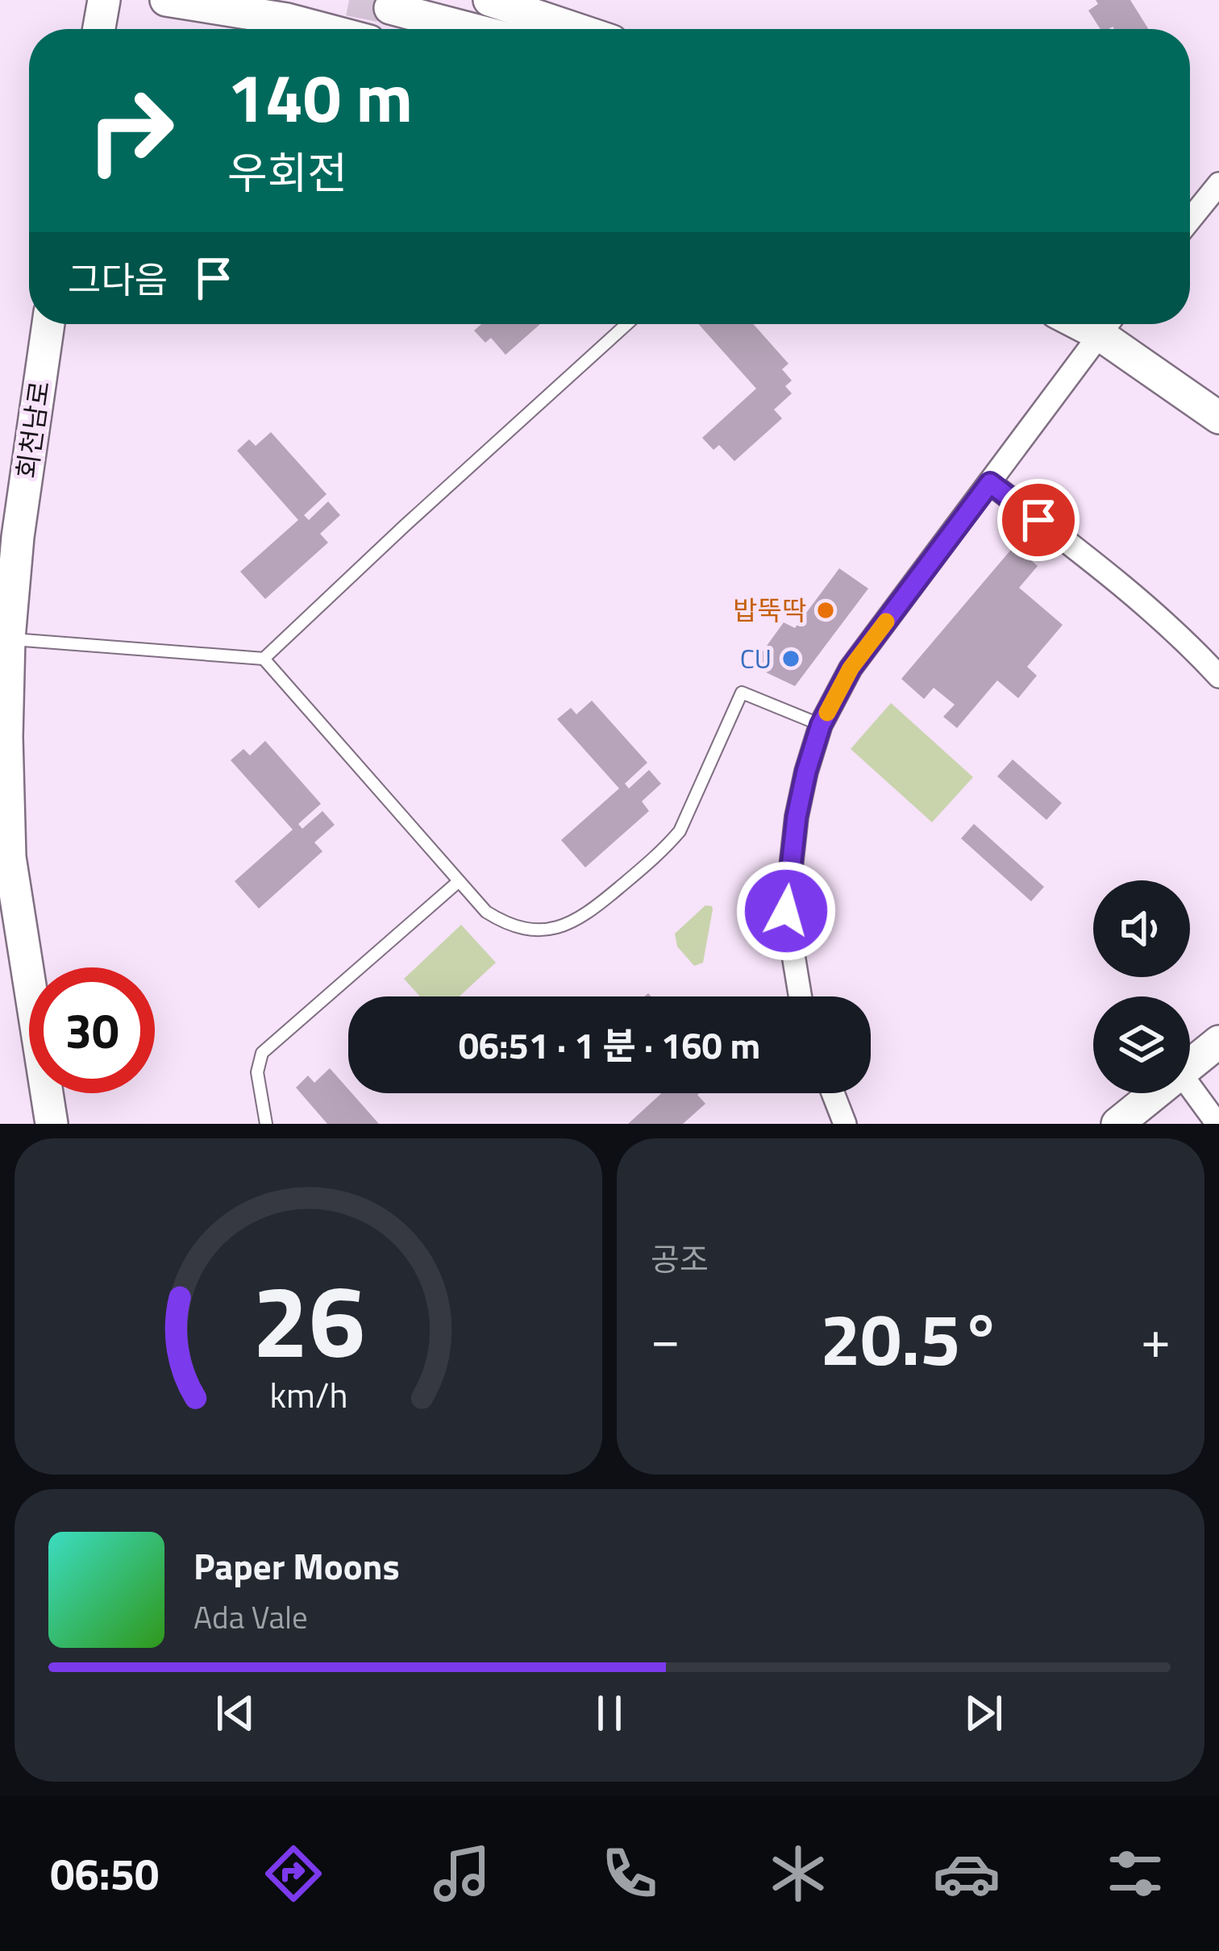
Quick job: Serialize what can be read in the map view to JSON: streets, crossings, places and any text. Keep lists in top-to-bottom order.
{
  "streets": {
    "main road": ["회천남로"]
  },
  "places": ["밥뚝딱", "CU"],
  "page": {
    "turn": ["140 m", "우회전"],
    "then": "그다음",
    "limit": "30",
    "trip": "06:51 · 1 분 · 160 m",
    "tile": "공조",
    "heat": ["−", "20.5°", "+"],
    "song": ["Paper Moons", "Ada Vale"],
    "tabs": "06:50",
    "gauge": ["26", "km/h"]
  }
}
